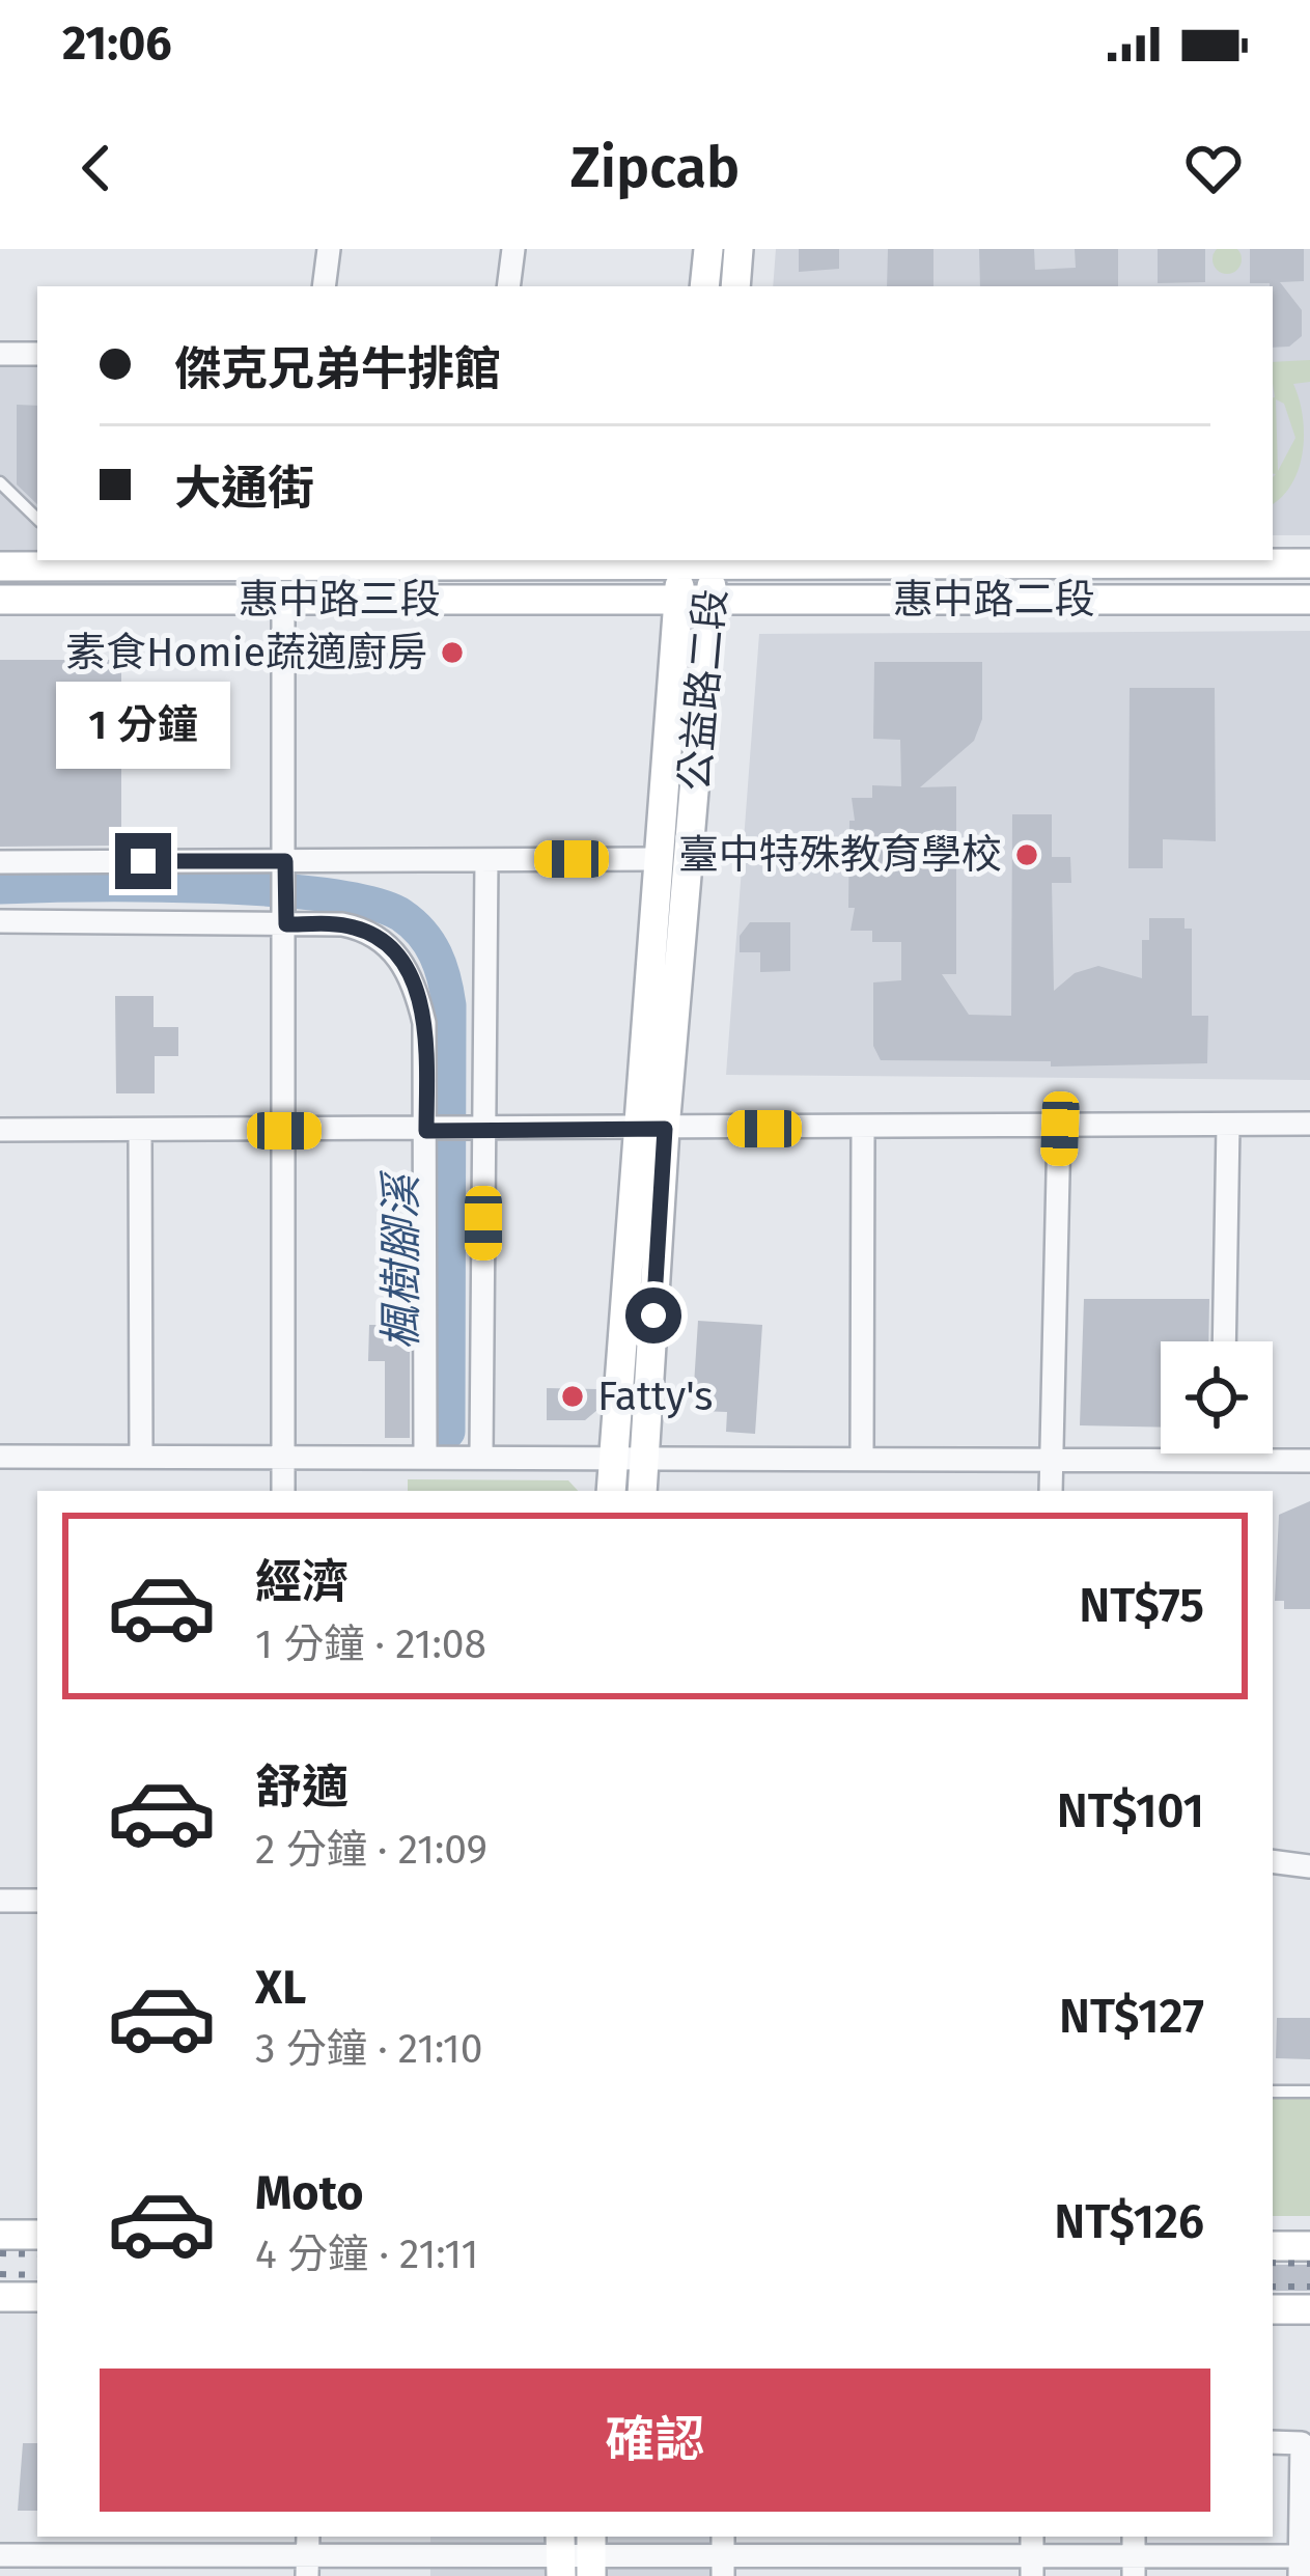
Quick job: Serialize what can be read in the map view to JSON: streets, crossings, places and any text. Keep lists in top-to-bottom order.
{
  "streets": {
    "street": ["惠中路三段", "惠中路二段", "公益路二段"]
  },
  "crossings": [
    ["惠中路三段", "惠中路二段"],
    ["惠中路三段", "公益路二段"],
    ["惠中路二段", "公益路二段"]
  ],
  "water": ["楓樹腳溪"],
  "places": ["素食Homie蔬適廚房", "臺中特殊教育學校", "Fatty's"],
  "page": {
    "status": "21:06",
    "header": "Zipcab",
    "banner": ["傑克兄弟牛排館", "大通街"],
    "bubble": "1 分鐘",
    "list": [
      {
        "name": "經濟",
        "note": "1 分鐘 · 21:08",
        "value": "NT$75"
      },
      {
        "name": "舒適",
        "note": "2 分鐘 · 21:09",
        "value": "NT$101"
      },
      {
        "name": "XL",
        "note": "3 分鐘 · 21:10",
        "value": "NT$127"
      },
      {
        "name": "Moto",
        "note": "4 分鐘 · 21:11",
        "value": "NT$126"
      }
    ],
    "buttons": "確認"
  }
}
